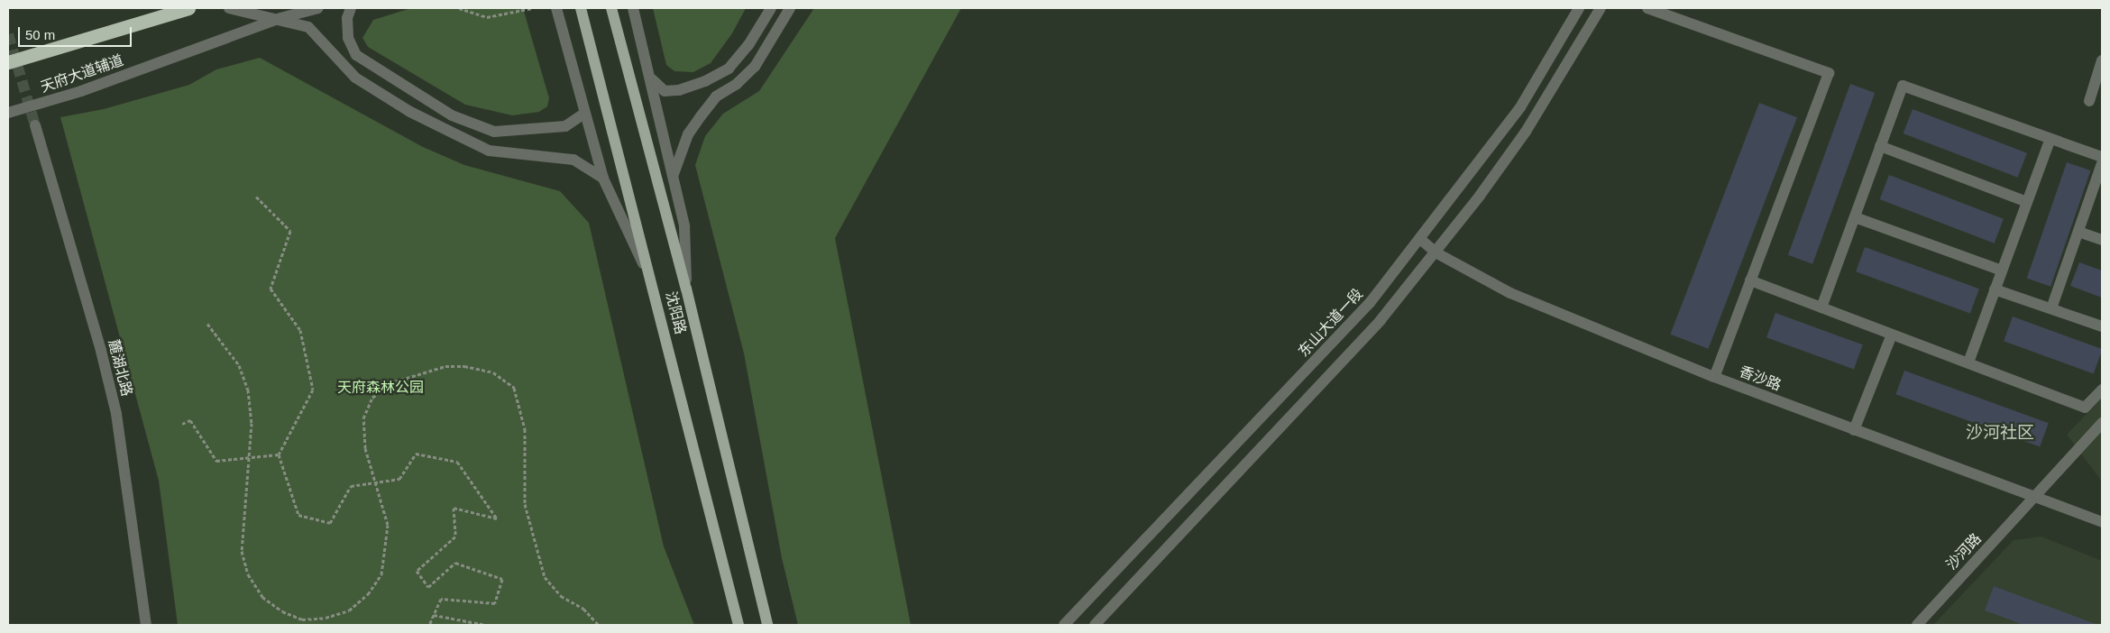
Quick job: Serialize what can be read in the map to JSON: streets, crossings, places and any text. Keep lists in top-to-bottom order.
{
  "streets": {
    "main road": ["沈阳路"],
    "street": [
      "天府大道辅道",
      "东山大道一段",
      "麓湖北路",
      "香沙路",
      "沙河路"
    ]
  },
  "crossings": [
    ["东山大道一段", "香沙路"],
    ["香沙路", "沙河路"]
  ],
  "districts": ["沙河社区"],
  "parks": ["天府森林公园"],
  "scale_bar": "50 m"
}
